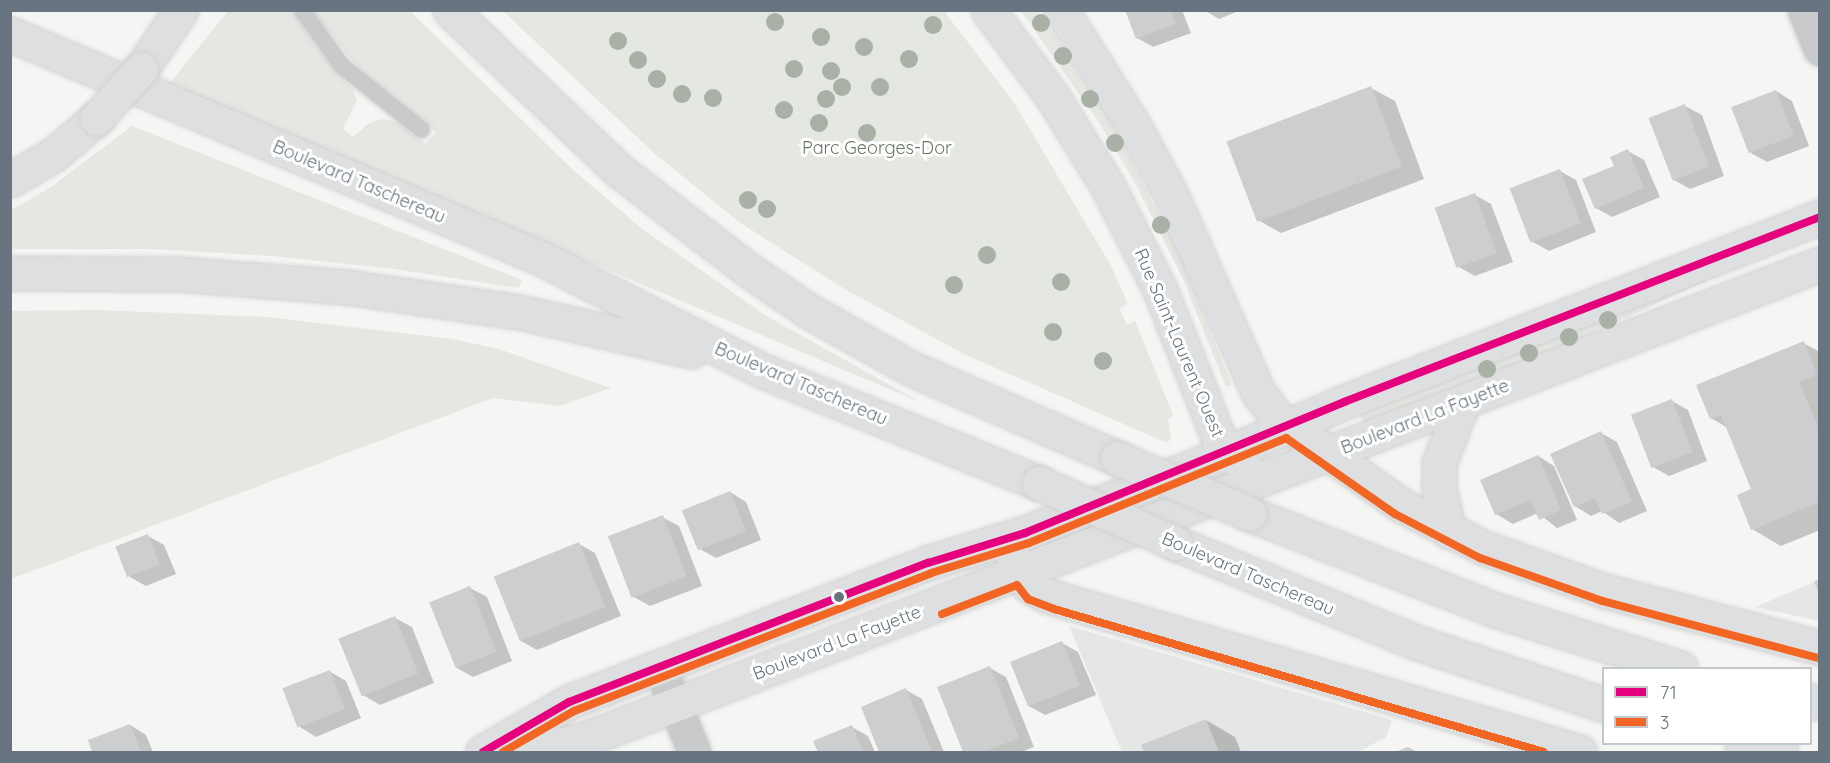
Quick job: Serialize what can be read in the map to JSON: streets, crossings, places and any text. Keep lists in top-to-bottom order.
{
  "streets": {
    "main road": ["Boulevard Taschereau", "Rue Saint-Laurent Ouest", "Boulevard La Fayette"]
  },
  "crossings": [
    ["Rue Saint-Laurent Ouest", "Boulevard La Fayette"]
  ],
  "parks": ["Parc Georges-Dor"],
  "lines": ["transit line 71", "transit line 3"],
  "legend": ["71", "3"]
}
